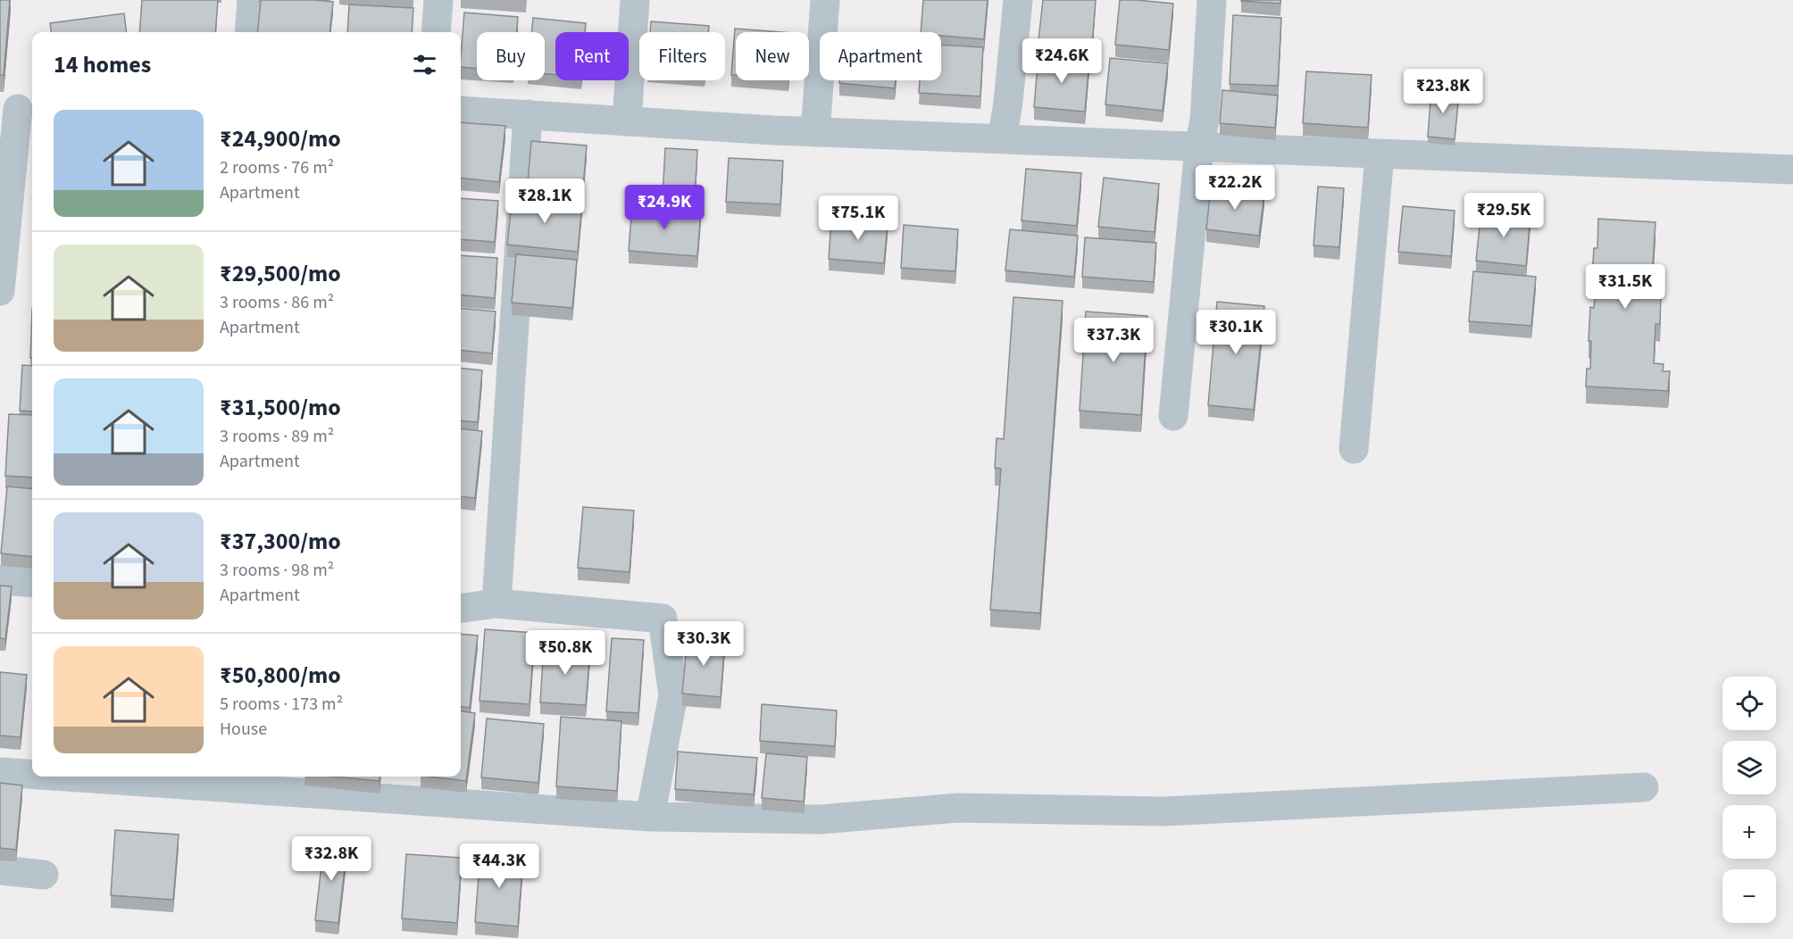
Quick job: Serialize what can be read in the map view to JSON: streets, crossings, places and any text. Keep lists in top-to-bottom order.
{
  "page": {
    "chip": [
      "Buy",
      "Rent",
      "Filters",
      "New",
      "Apartment"
    ],
    "heading": "14 homes",
    "price": [
      "₹24.6K",
      "₹23.8K",
      "₹22.2K",
      "₹28.1K",
      "₹24.9K",
      "₹29.5K",
      "₹75.1K",
      "₹31.5K",
      "₹30.1K",
      "₹37.3K",
      "₹30.3K",
      "₹50.8K",
      "₹32.8K",
      "₹44.3K"
    ],
    "list": [
      {
        "name": "₹24,900/mo",
        "note": "2 rooms · 76 m² · Apartment"
      },
      {
        "name": "₹29,500/mo",
        "note": "3 rooms · 86 m² · Apartment"
      },
      {
        "name": "₹31,500/mo",
        "note": "3 rooms · 89 m² · Apartment"
      },
      {
        "name": "₹37,300/mo",
        "note": "3 rooms · 98 m² · Apartment"
      },
      {
        "name": "₹50,800/mo",
        "note": "5 rooms · 173 m² · House"
      }
    ],
    "map_buttons": ["+", "−"]
  }
}
